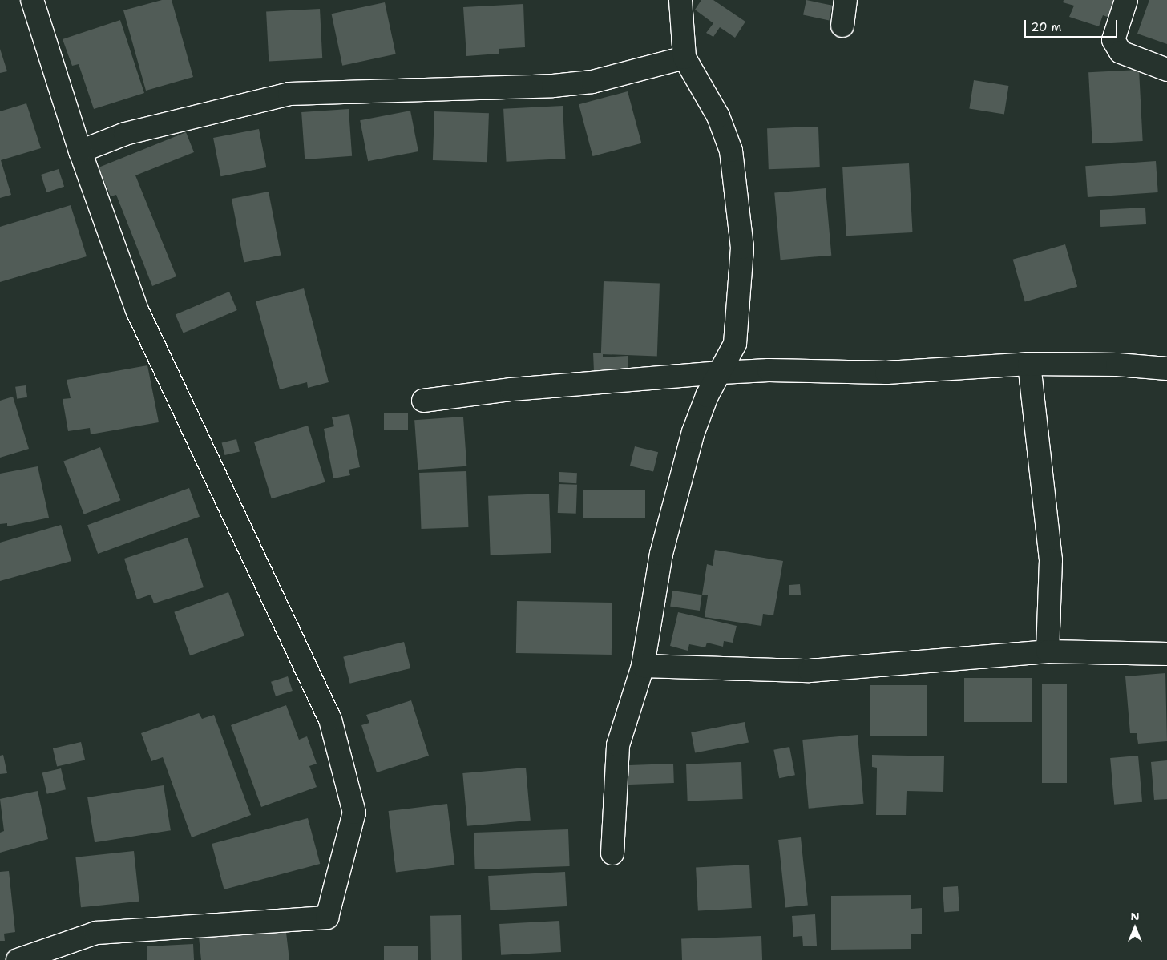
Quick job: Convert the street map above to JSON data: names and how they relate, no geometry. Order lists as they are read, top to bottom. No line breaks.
{"scale_bar":"20 m","north":"top"}
